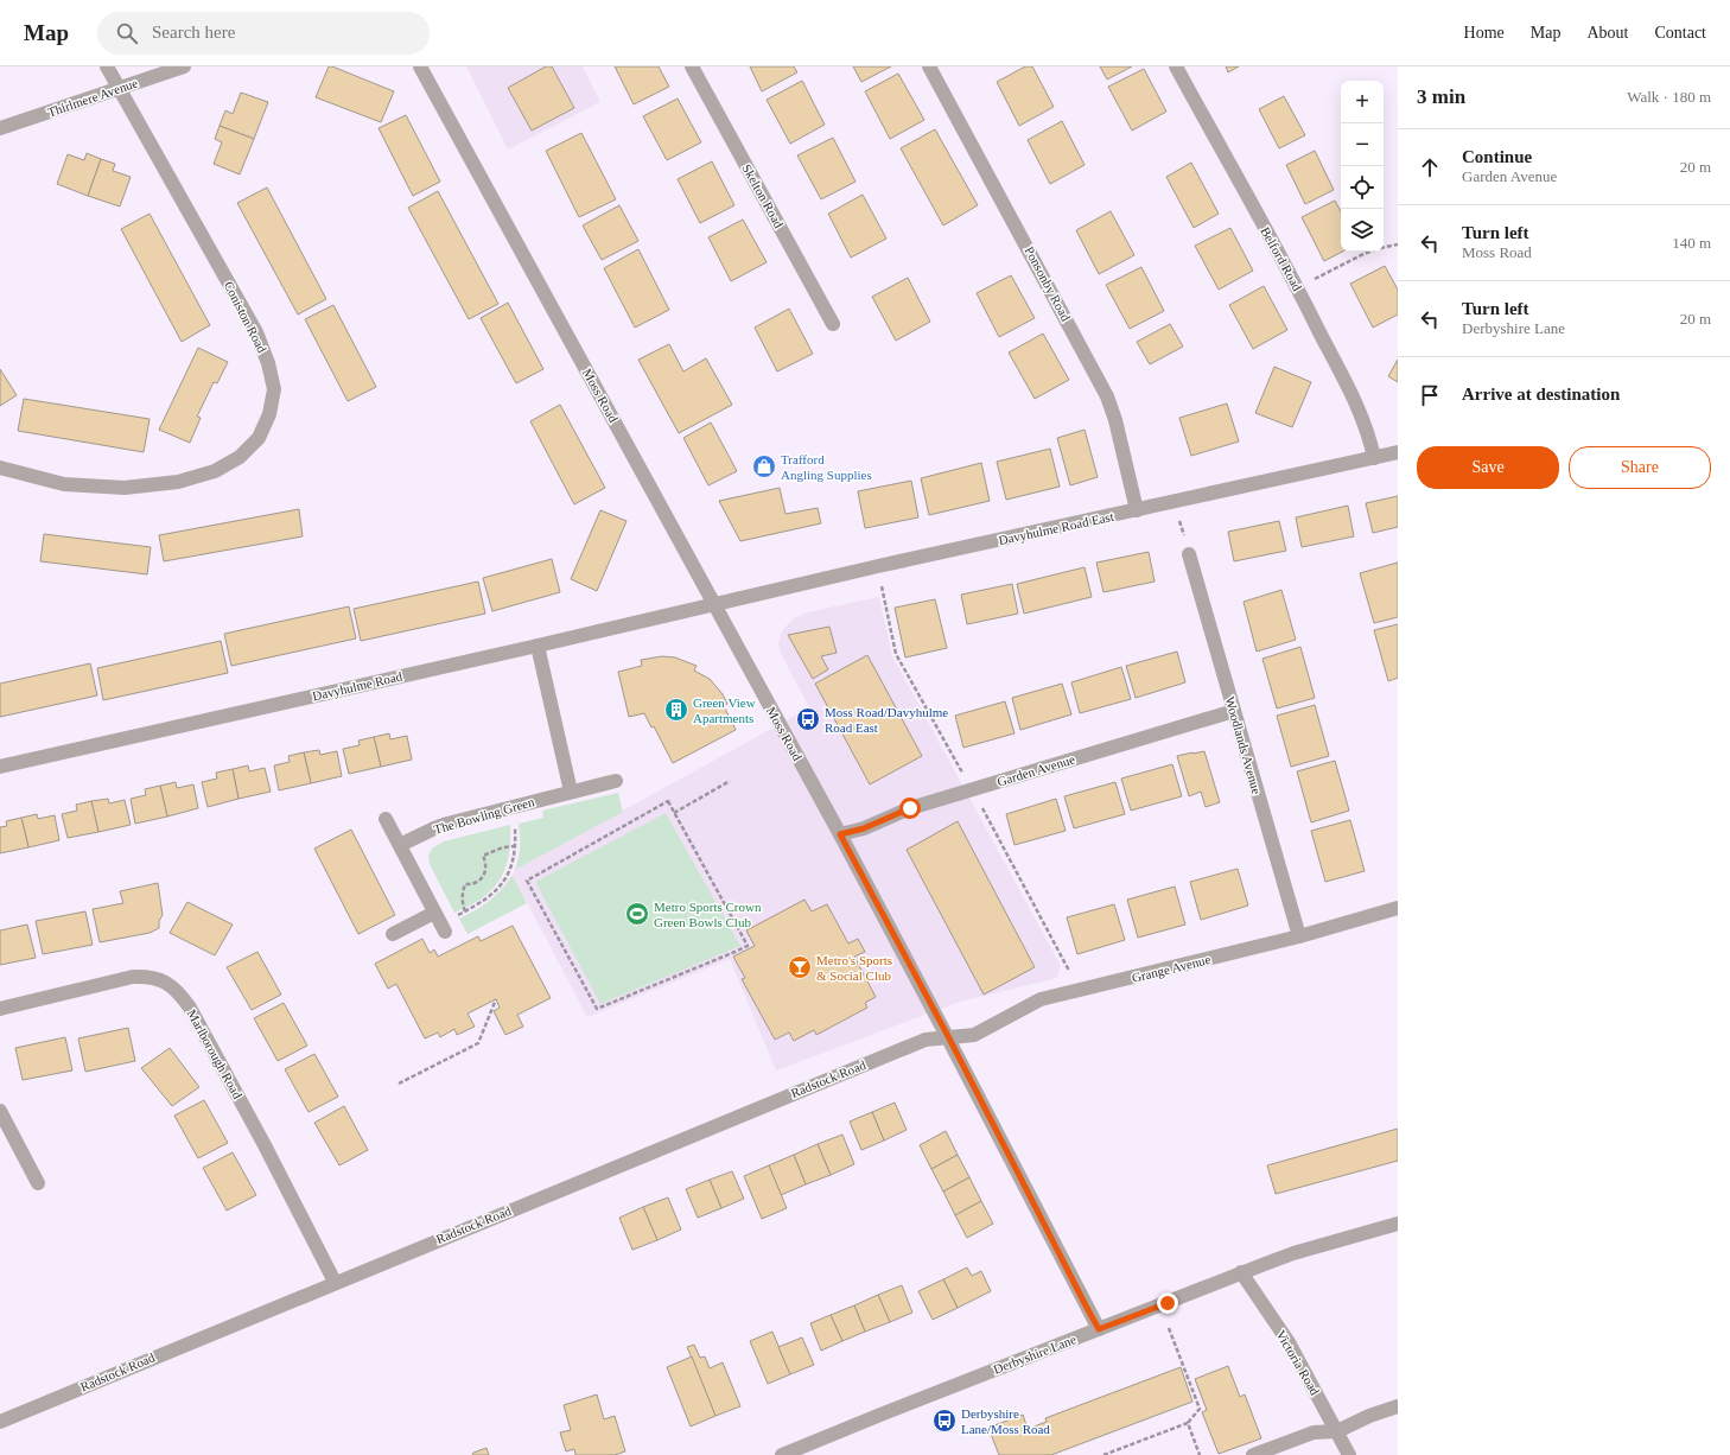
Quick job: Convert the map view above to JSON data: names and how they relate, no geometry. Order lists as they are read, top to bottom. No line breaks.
{"streets":{"street":["Thirlmere Avenue","Skelton Road","Belford Road","Ponsonby Road","Coniston Road","Moss Road","Davyhulme Road East","Davyhulme Road","Woodlands Avenue","Garden Avenue","The Bowling Green","Grange Avenue","Marlborough Road","Radstock Road","Derbyshire Lane","Victoria Road"]},"crossings":[["Thirlmere Avenue","Coniston Road"],["Belford Road","Davyhulme Road East"],["Ponsonby Road","Davyhulme Road East"],["Moss Road","Davyhulme Road East"],["Moss Road","Davyhulme Road"],["Moss Road","Garden Avenue"],["Moss Road","Grange Avenue"],["Moss Road","Radstock Road"],["Moss Road","Derbyshire Lane"],["Davyhulme Road East","Davyhulme Road"],["Woodlands Avenue","Garden Avenue"],["Woodlands Avenue","Grange Avenue"],["Grange Avenue","Radstock Road"],["Marlborough Road","Radstock Road"],["Derbyshire Lane","Victoria Road"]],"places":{"shop":["Trafford Angling Supplies"],"building":["Green View Apartments"],"bus stop":["Moss Road/Davyhulme Road East","Derbyshire Lane/Moss Road"],"sports":["Metro Sports Crown Green Bowls Club"],"bar":["Metro's Sports & Social Club"]},"page":{"header":"Map","search":"Search here","nav":["Home","Map","About","Contact"],"heading":["3 min","Walk · 180 m"],"map_buttons":["+","−"],"list":[["Continue","Garden Avenue","20 m"],["Turn left","Moss Road","140 m"],["Turn left","Derbyshire Lane","20 m"],"Arrive at destination"],"buttons":["Save","Share"]}}
